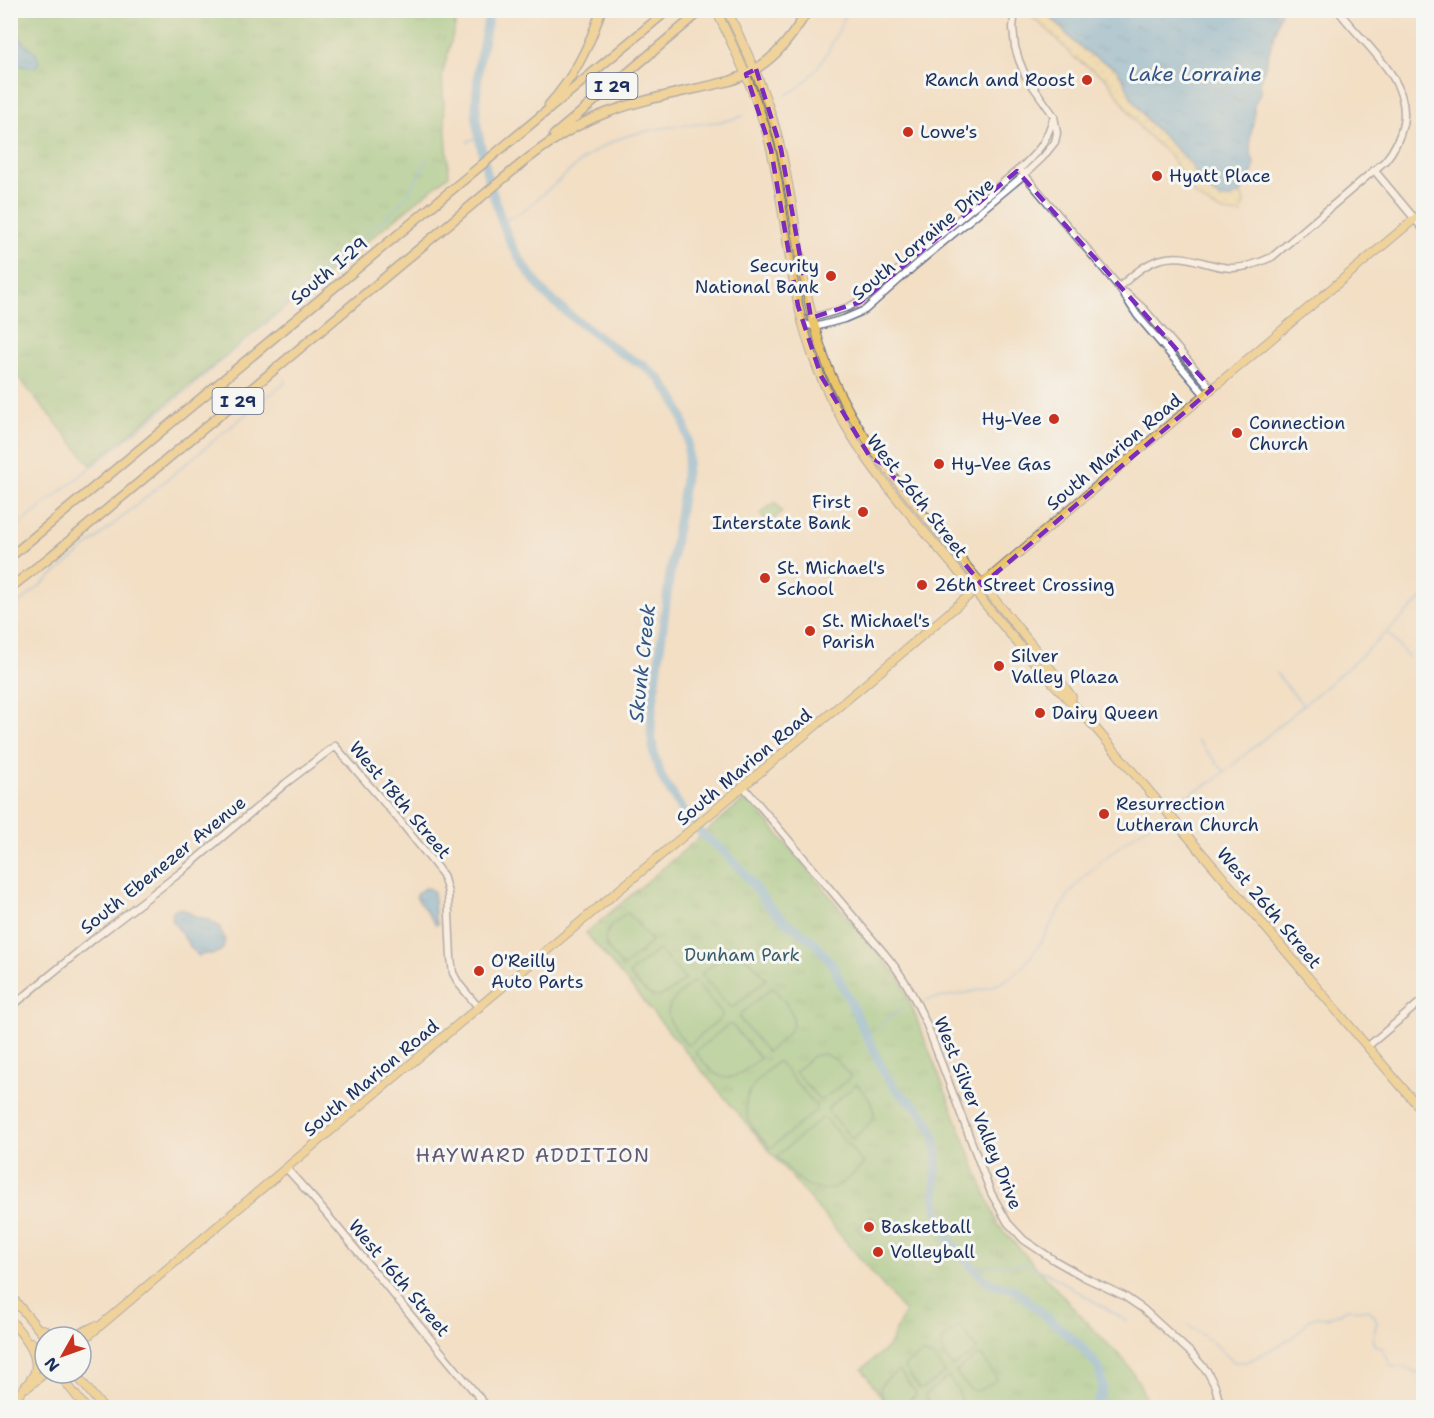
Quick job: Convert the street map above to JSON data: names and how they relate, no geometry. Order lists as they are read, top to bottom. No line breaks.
{"streets":{"highway":["I 29","South I-29"],"main road":["South Marion Road","West 26th Street"],"street":["South Lorraine Drive","West 18th Street","South Ebenezer Avenue","West Silver Valley Drive","West 16th Street"]},"crossings":[["South Lorraine Drive","West 26th Street"],["South Marion Road","West 26th Street"],["South Marion Road","West 18th Street"],["South Marion Road","West Silver Valley Drive"],["South Marion Road","West 16th Street"],["West 18th Street","South Ebenezer Avenue"]],"districts":["HAYWARD ADDITION"],"water":["Lake Lorraine","Skunk Creek"],"parks":["Dunham Park"],"places":["Ranch and Roost","Lowe's","Hyatt Place","Security National Bank","Hy-Vee","Connection Church","Hy-Vee Gas","First Interstate Bank","St. Michael's School","26th Street Crossing","St. Michael's Parish","Silver Valley Plaza","Dairy Queen","Resurrection Lutheran Church","O'Reilly Auto Parts","Basketball","Volleyball"],"north":"bottom left"}
